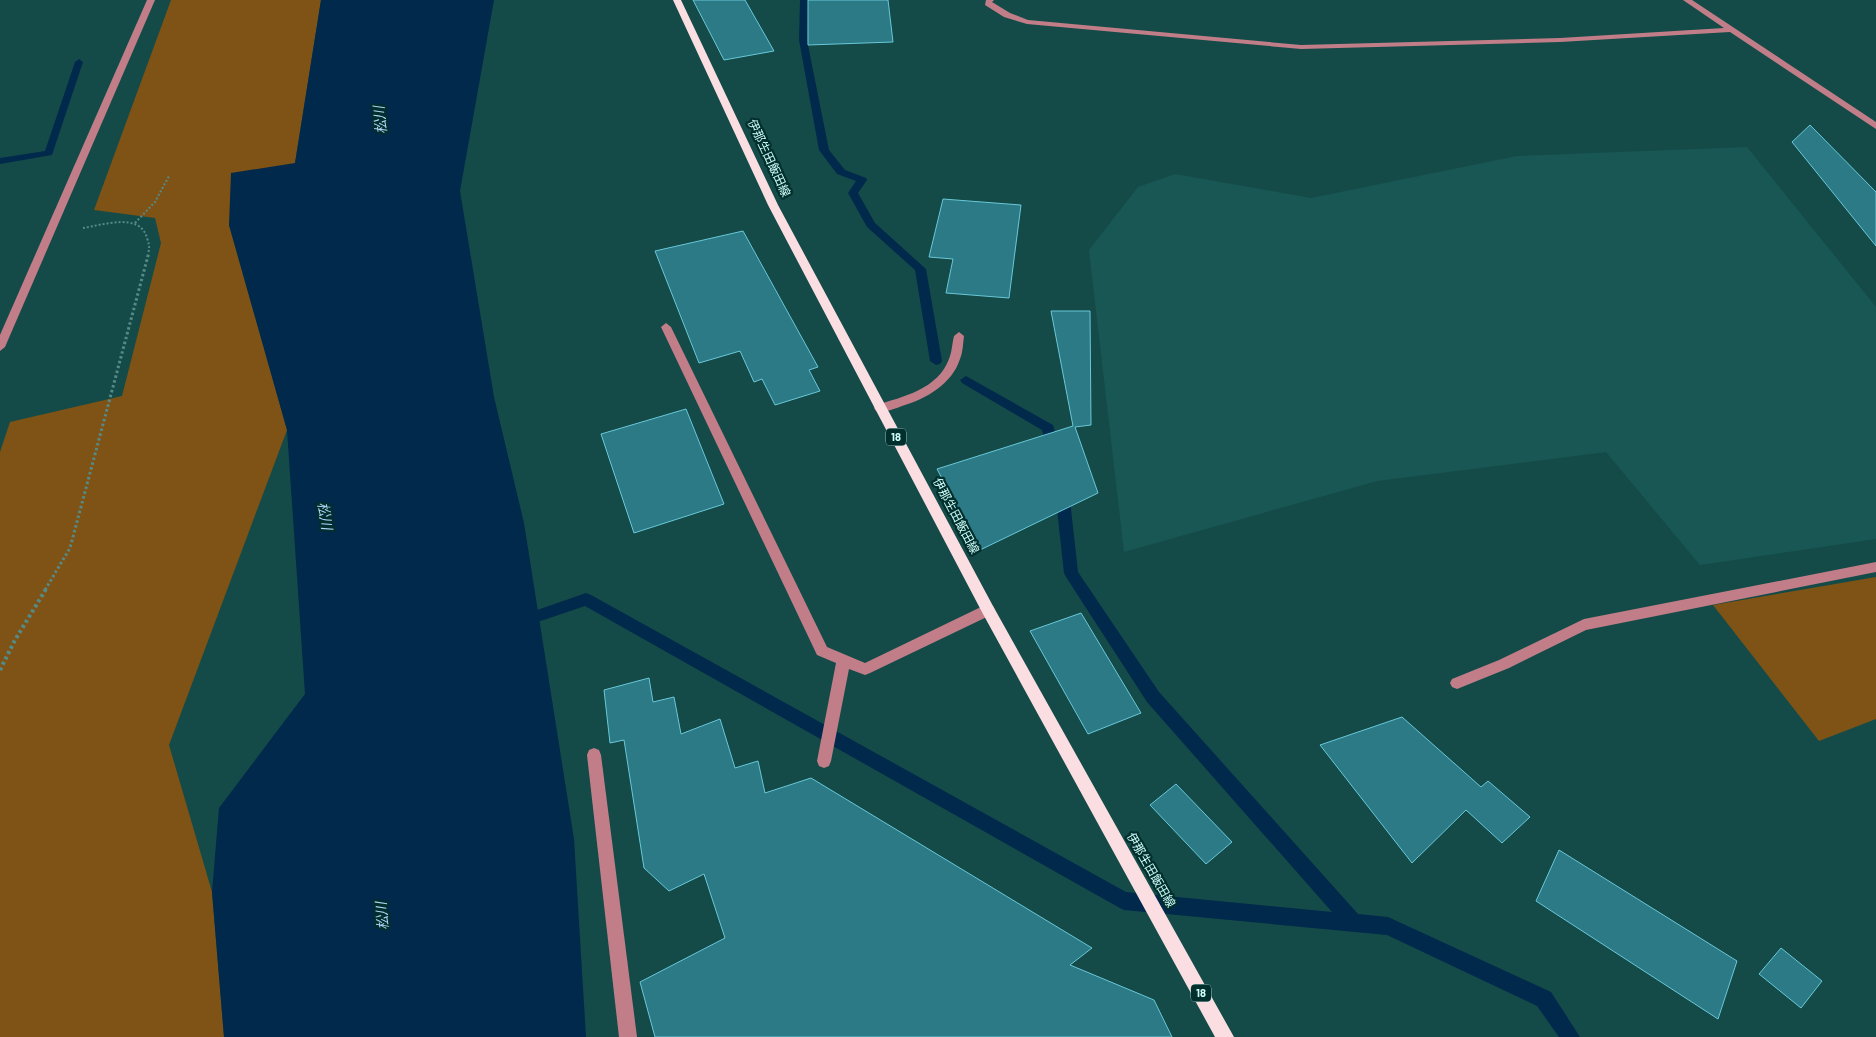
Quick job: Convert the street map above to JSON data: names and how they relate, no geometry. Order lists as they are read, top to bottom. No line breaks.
{"streets":{"main road":["伊那生田飯田線","18"]},"water":["松川"]}
